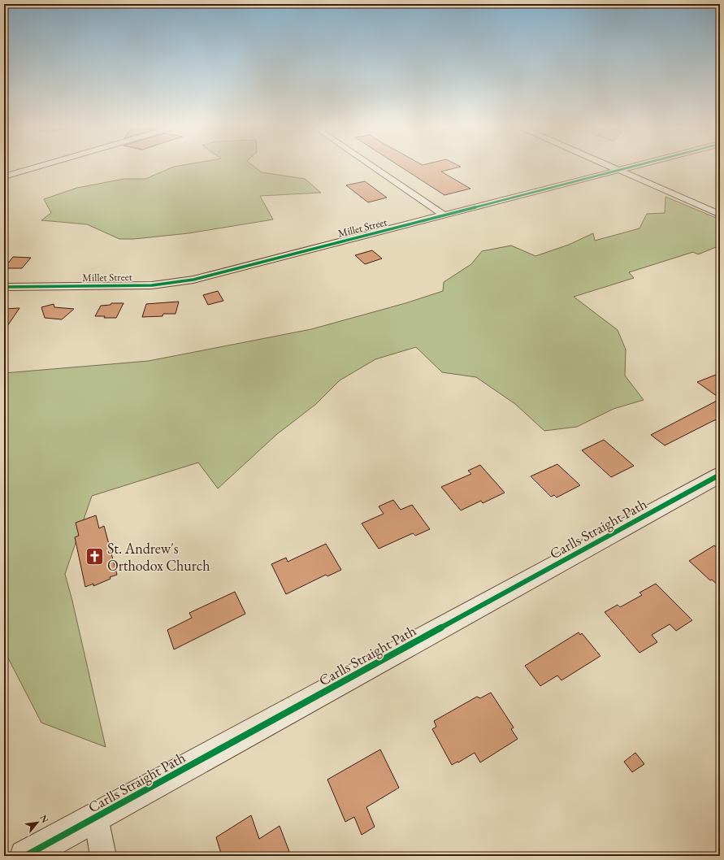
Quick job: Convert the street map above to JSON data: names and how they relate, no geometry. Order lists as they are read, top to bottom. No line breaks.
{"streets":{"street":["Millet Street","Carlls Straight Path"]},"places":{"church":["St. Andrew's Orthodox Church"]},"north":"top right"}
